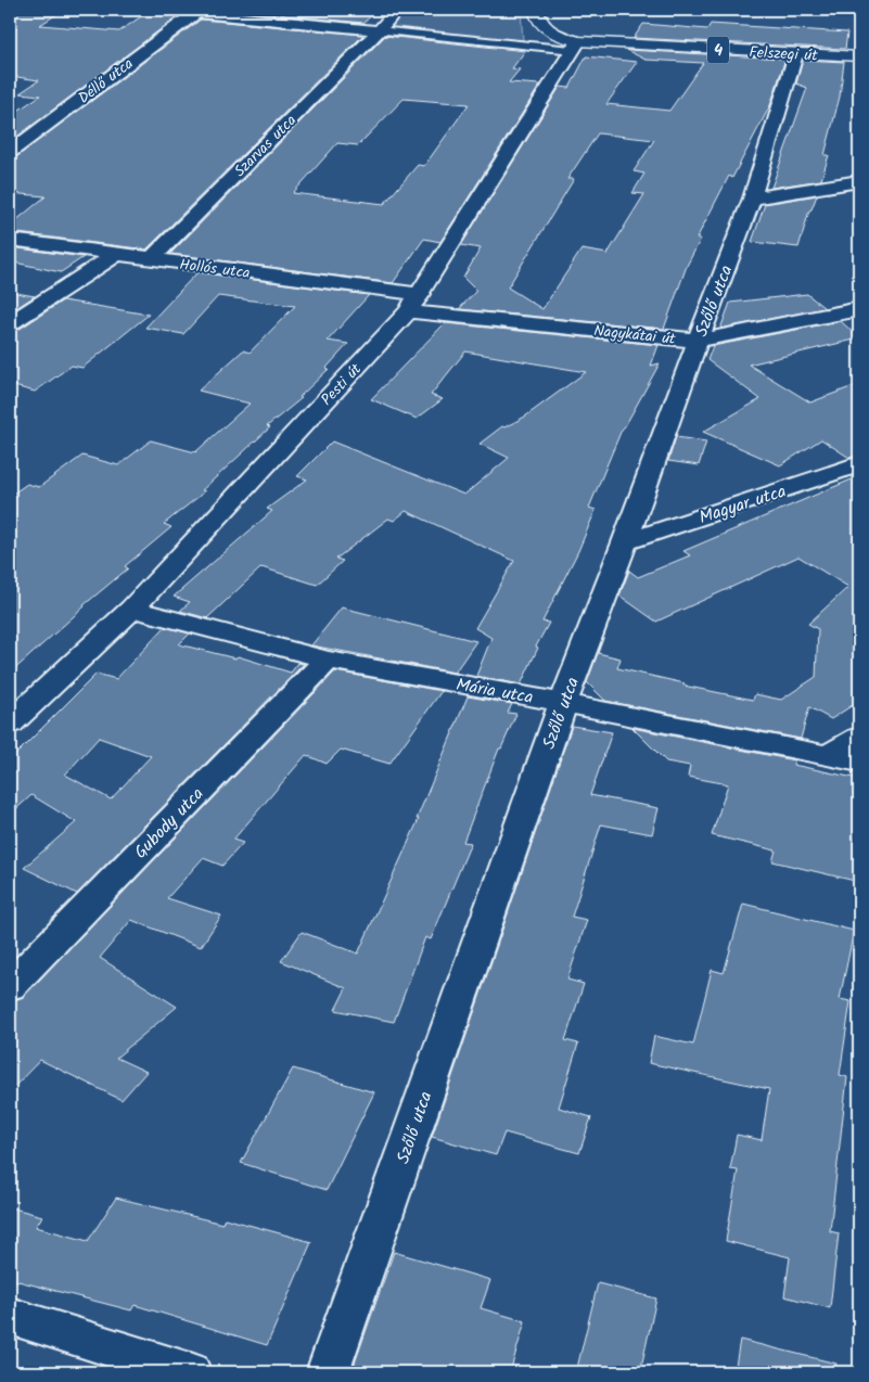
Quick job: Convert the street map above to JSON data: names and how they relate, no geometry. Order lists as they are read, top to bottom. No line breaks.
{"streets":{"main road":["4","Felszegi út"],"street":["Déllő utca","Szarvas utca","Hollós utca","Szőlő utca","Nagykátai út","Pesti út","Magyar utca","Mária utca","Gubody utca"]},"crossings":[["4","Felszegi út"],["4","Pesti út"],["Felszegi út","Szőlő utca"],["Felszegi út","Pesti út"],["Szarvas utca","Hollós utca"],["Hollós utca","Pesti út"],["Szőlő utca","Nagykátai út"],["Szőlő utca","Magyar utca"],["Szőlő utca","Mária utca"],["Nagykátai út","Pesti út"],["Pesti út","Mária utca"],["Mária utca","Gubody utca"]]}
